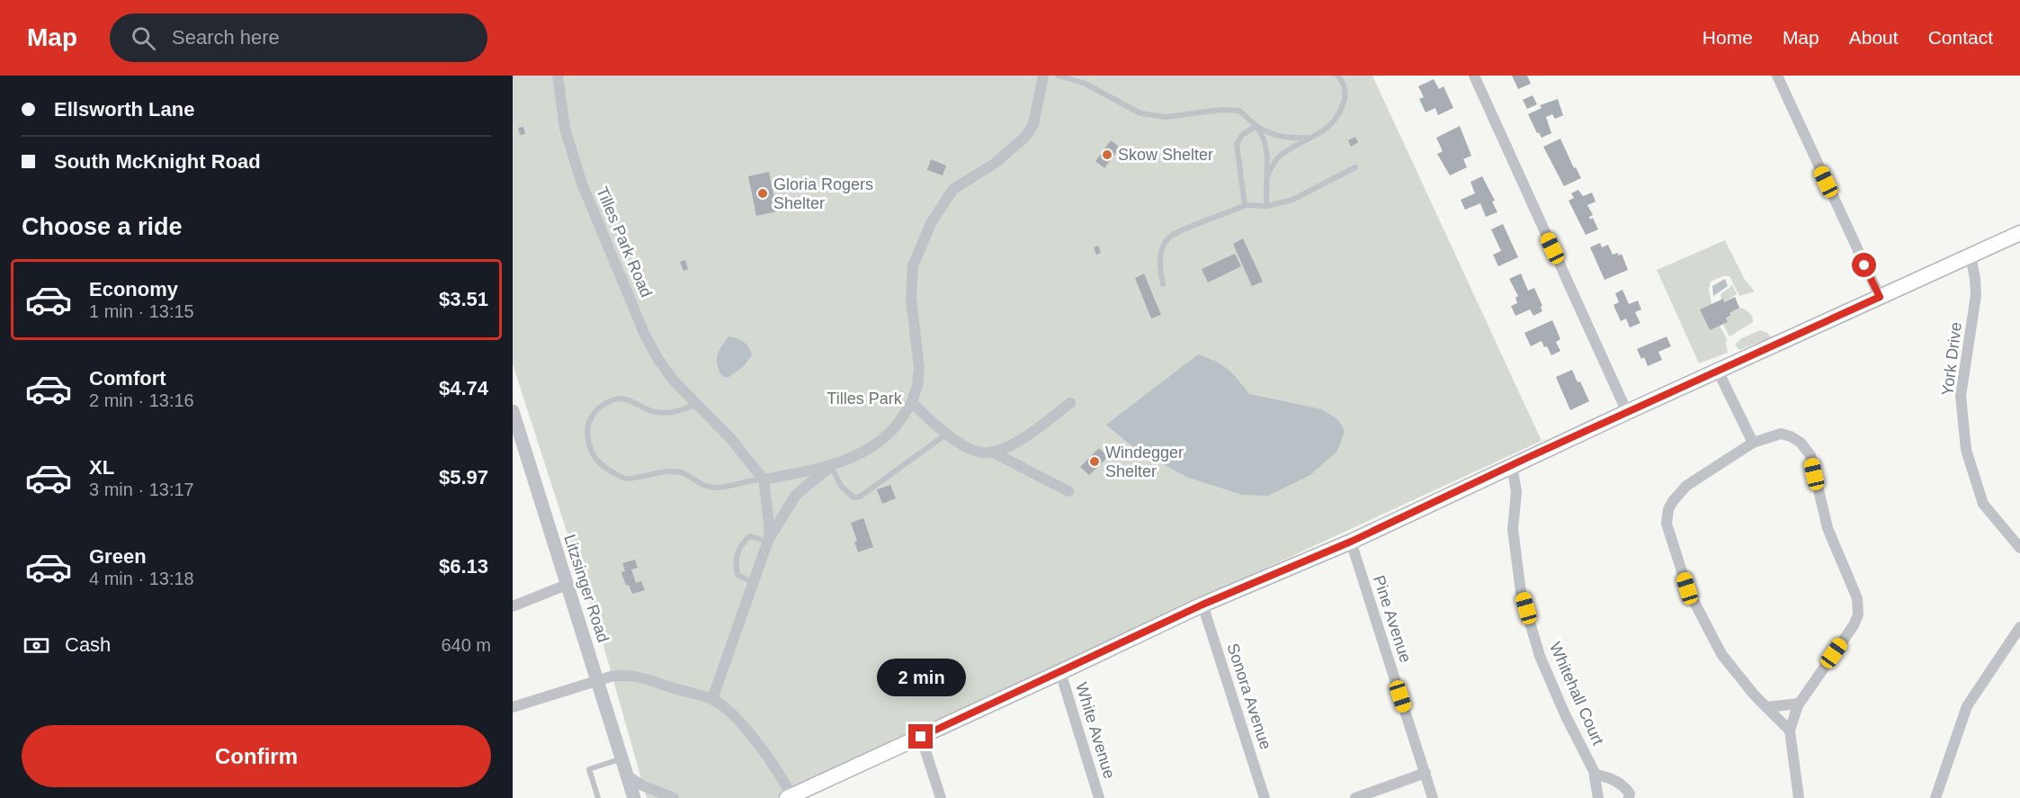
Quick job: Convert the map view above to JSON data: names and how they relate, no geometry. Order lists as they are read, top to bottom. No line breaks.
{"streets":{"street":["Tilles Park Road","York Drive","Litzsinger Road","Pine Avenue","Whitehall Court","Sonora Avenue","White Avenue"]},"parks":["Tilles Park"],"places":["Skow Shelter","Gloria Rogers Shelter","Windegger Shelter"],"page":{"header":"Map","search":"Search here","nav":["Home","Map","About","Contact"],"banner":["Ellsworth Lane","South McKnight Road"],"heading":"Choose a ride","list":[{"name":"Economy","note":"1 min · 13:15","value":"$3.51"},{"name":"Comfort","note":"2 min · 13:16","value":"$4.74"},{"name":"XL","note":"3 min · 13:17","value":"$5.97"},{"name":"Green","note":"4 min · 13:18","value":"$6.13"}],"pay":["Cash","640 m"],"bubble":"2 min","buttons":"Confirm"}}
